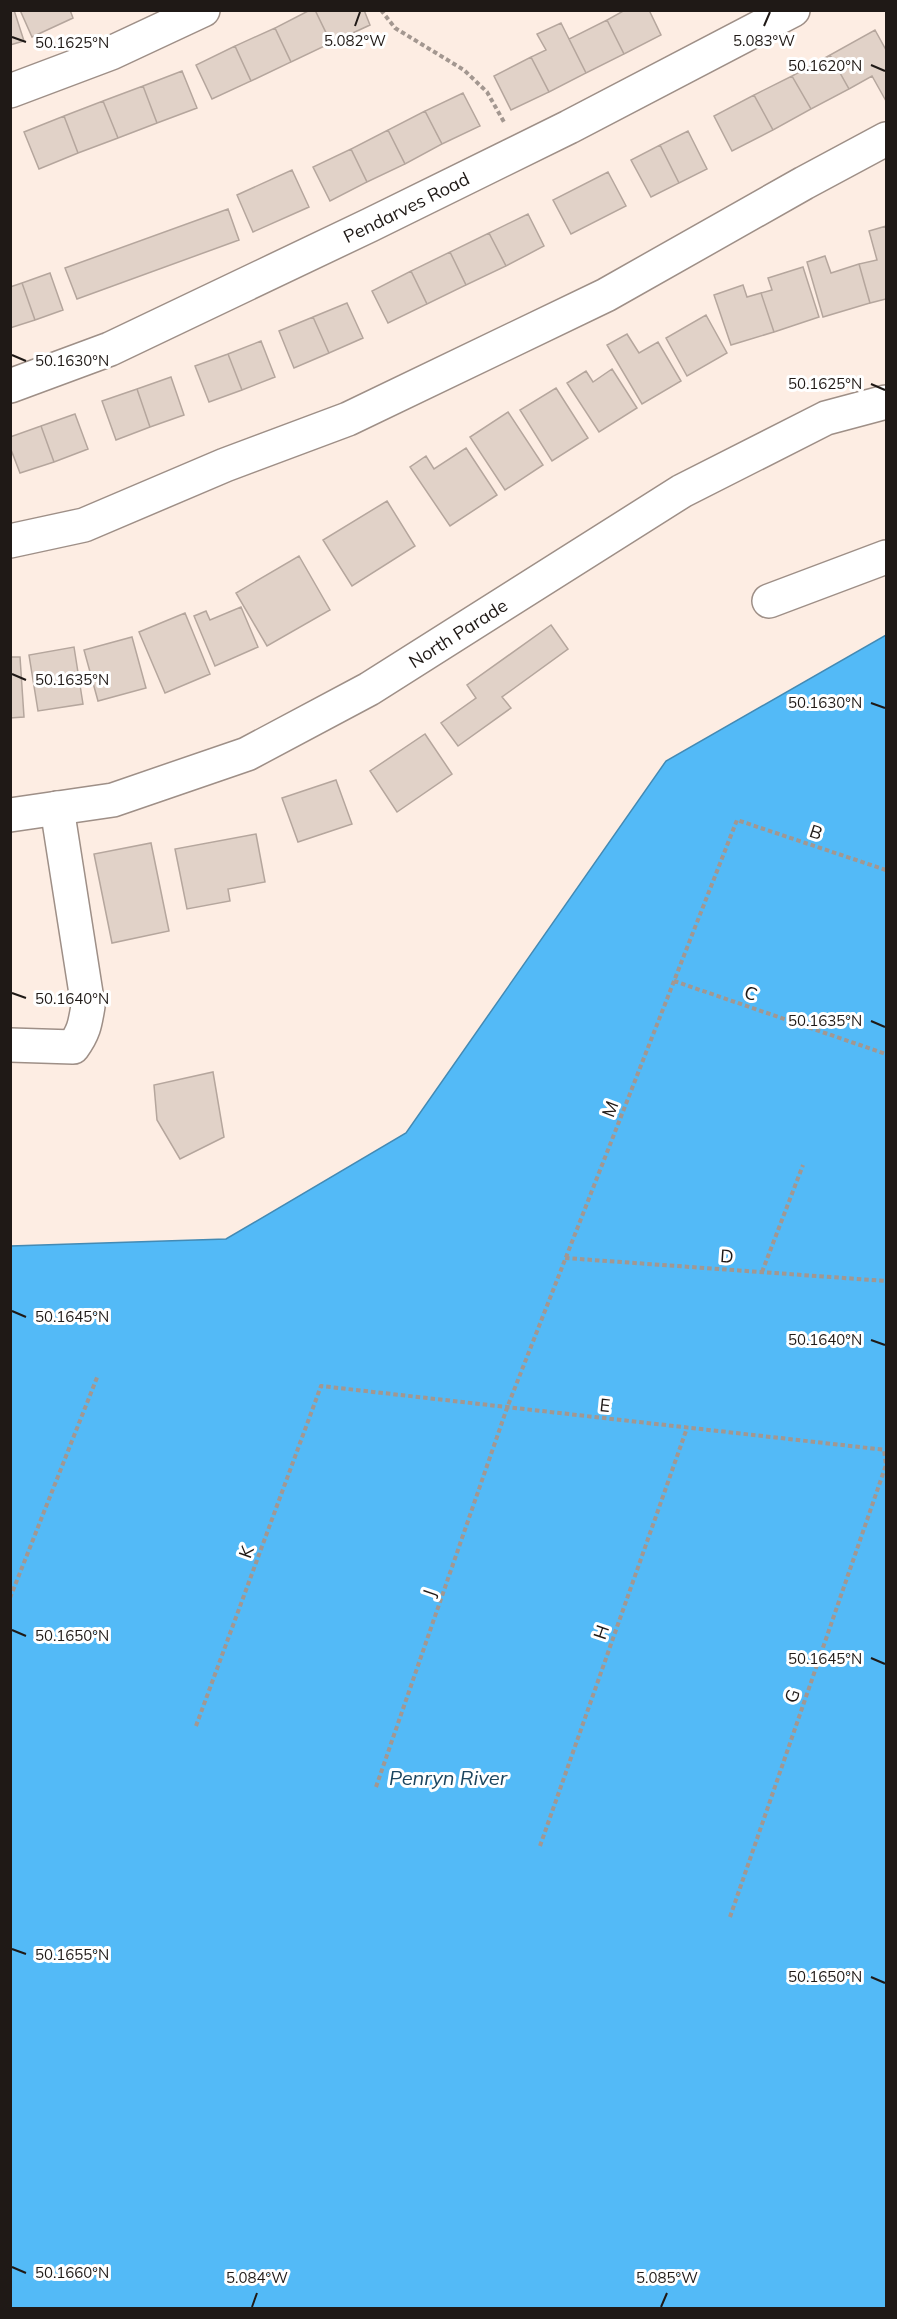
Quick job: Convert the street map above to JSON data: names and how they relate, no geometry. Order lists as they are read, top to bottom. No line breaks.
{"streets":{"street":["Pendarves Road","North Parade"],"path":["B","C","M","D","E","K","J","H","G"]},"crossings":[["B","M"],["C","M"],["M","D"],["M","E"],["M","J"],["E","K"],["E","J"],["E","H"],["E","G"]],"water":["Penryn River"],"coordinates":["5.082°W","5.083°W","50.1625°N","50.1620°N","50.1630°N","50.1635°N","50.1640°N","50.1645°N","50.1650°N","50.1655°N","50.1660°N","5.084°W","5.085°W"]}
